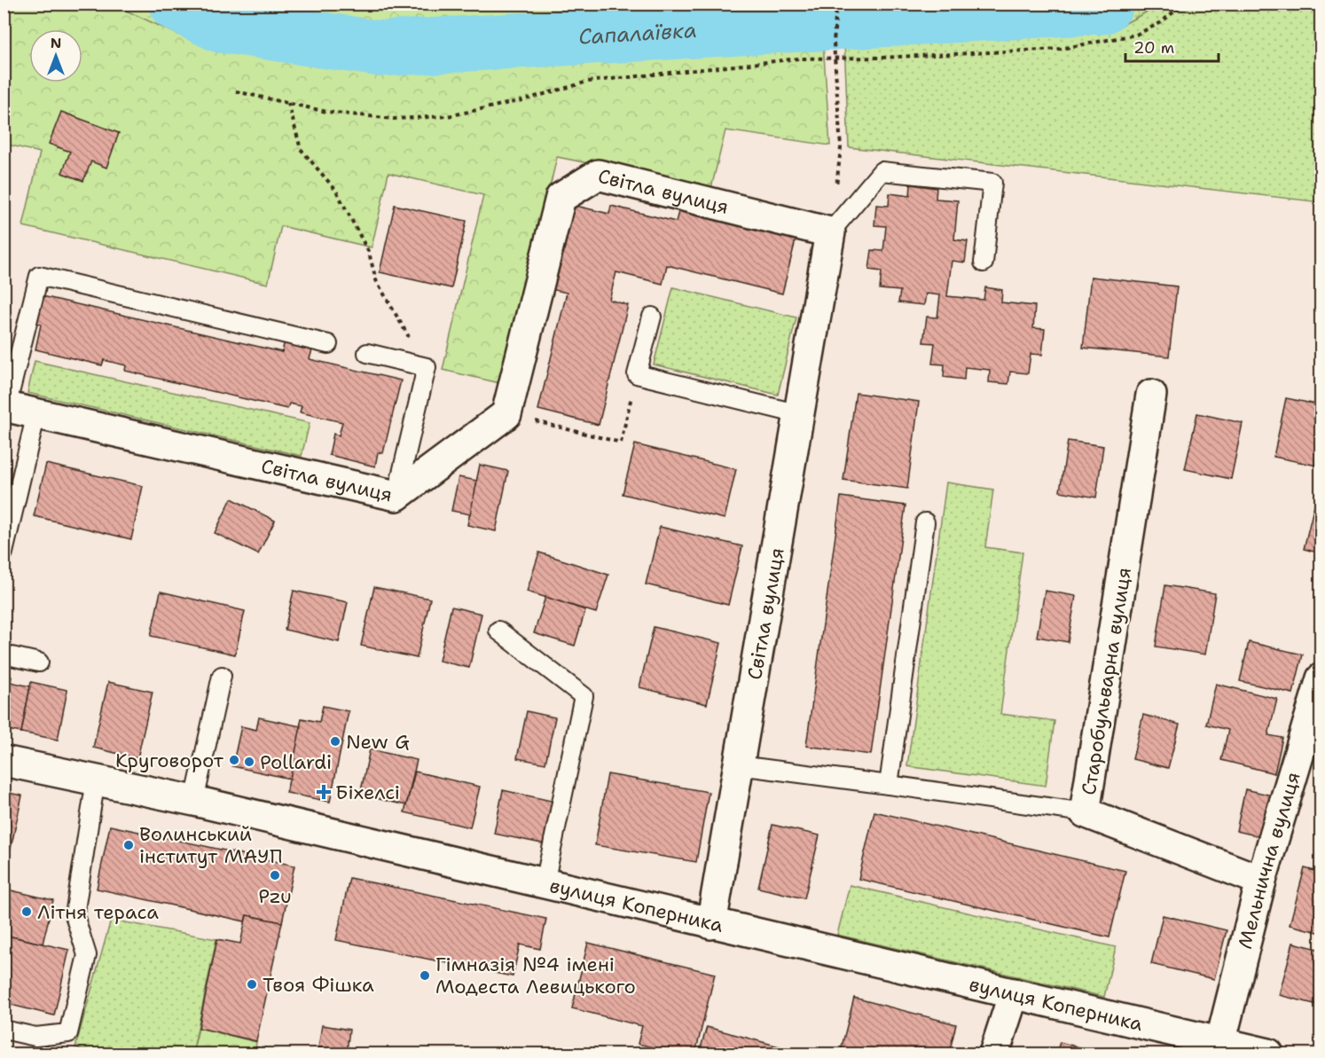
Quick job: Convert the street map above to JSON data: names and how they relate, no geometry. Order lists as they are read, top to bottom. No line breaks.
{"streets":{"street":["Світла вулиця","Старобульварна вулиця","Мельнична вулиця","вулиця Коперника"]},"crossings":[["Світла вулиця","вулиця Коперника"],["Старобульварна вулиця","Мельнична вулиця"],["Мельнична вулиця","вулиця Коперника"]],"water":["Сапалаївка"],"places":{"other":["New G","Круговорот","Pollardi","Волинський інститут МАУП","Pzu","Літня тераса","Гімназія №4 імені Модеста Левицького","Твоя Фішка"],"health":["Біхелсі"]},"scale_bar":"20 m","north":"top"}
